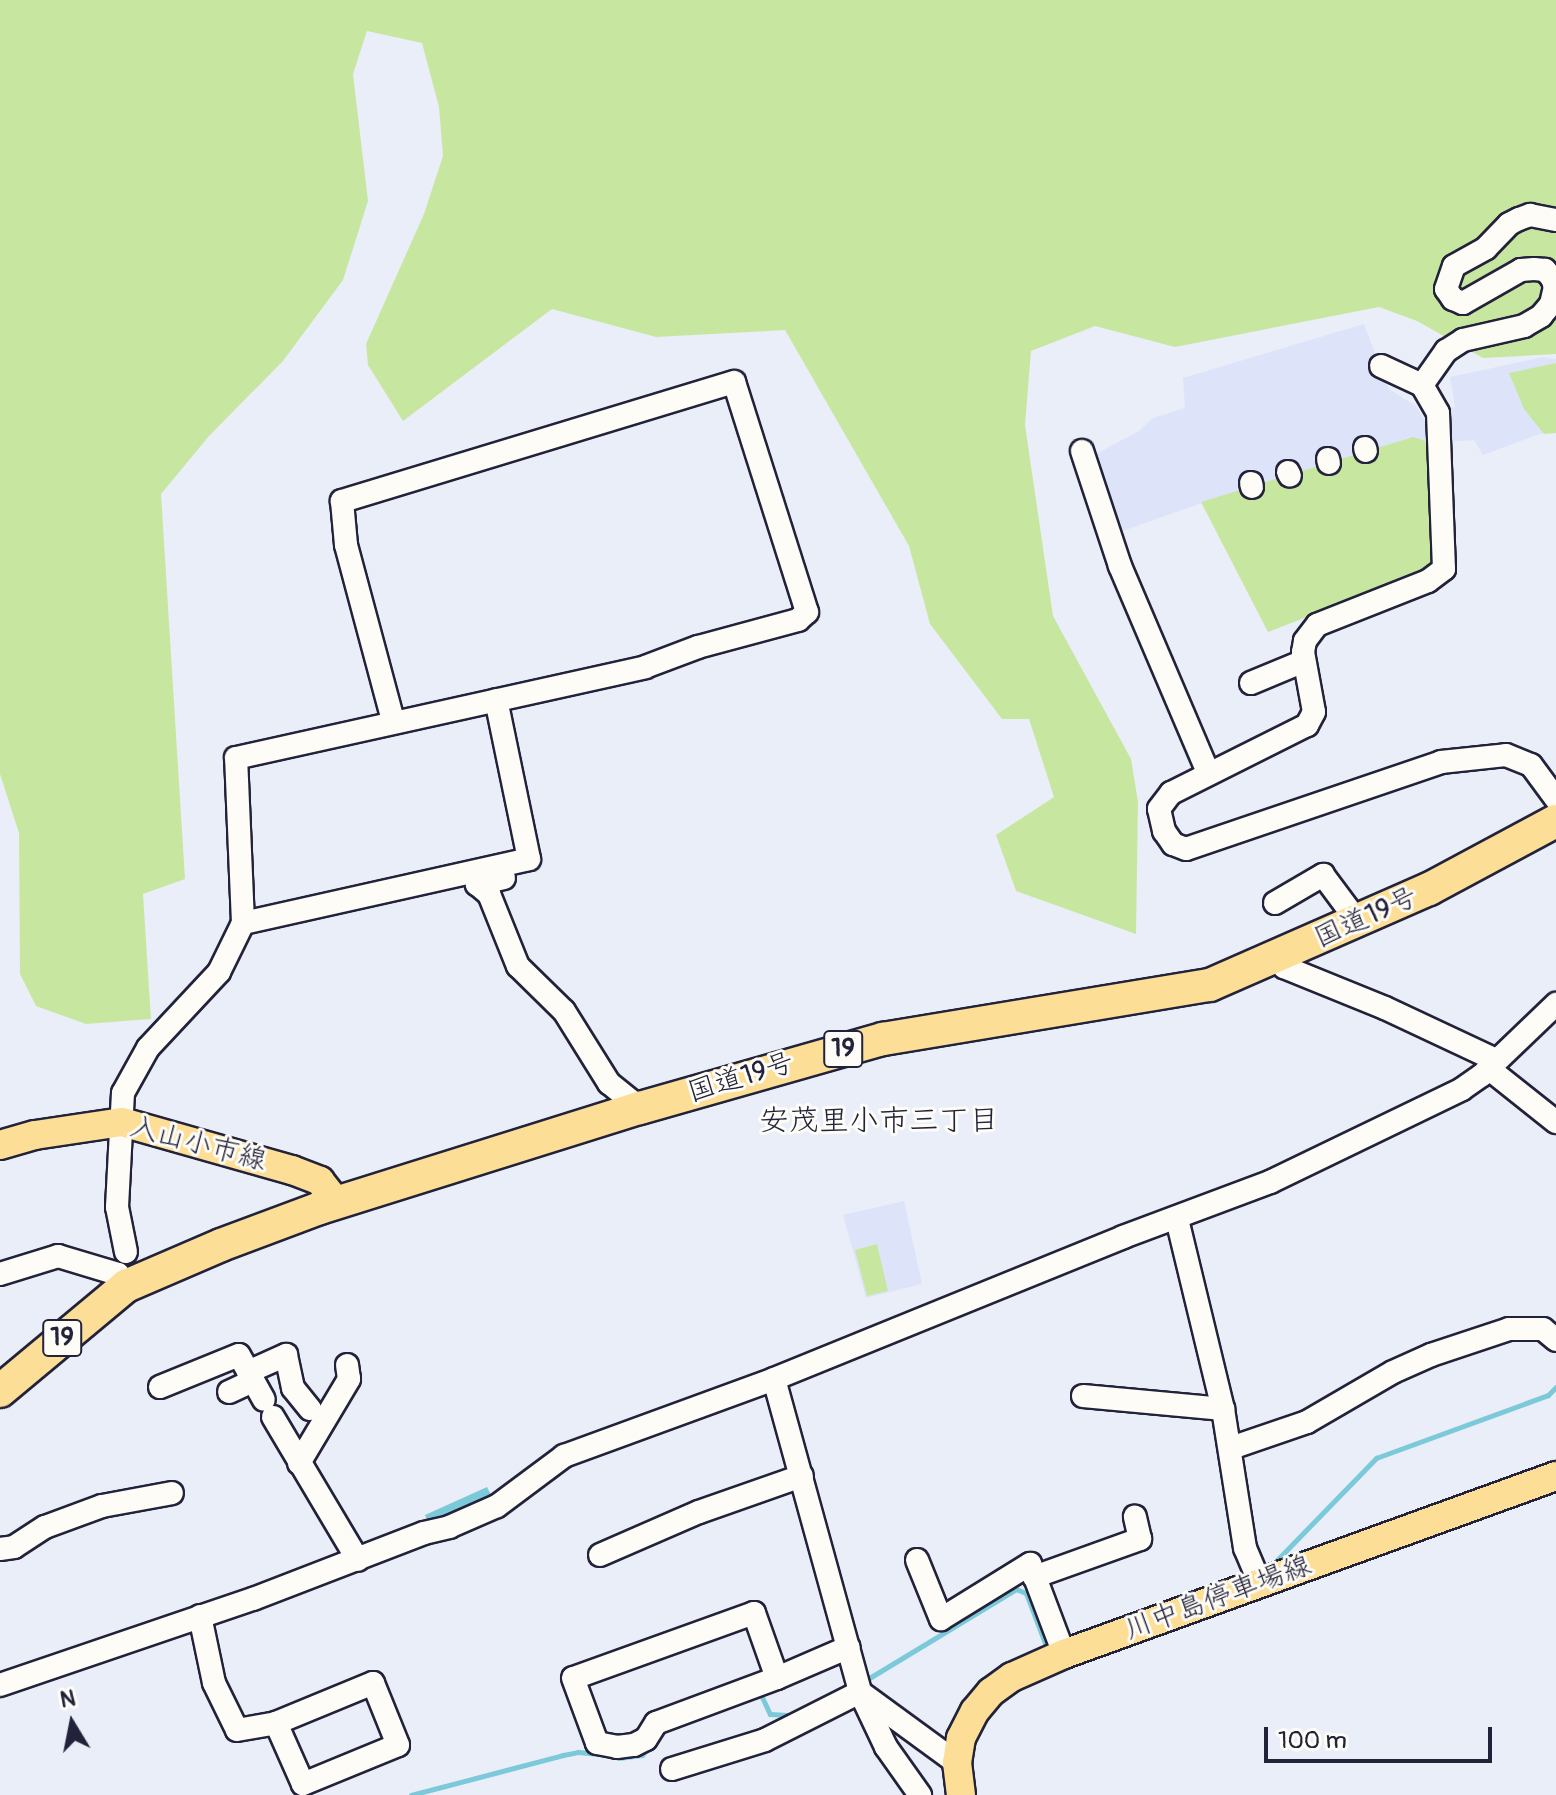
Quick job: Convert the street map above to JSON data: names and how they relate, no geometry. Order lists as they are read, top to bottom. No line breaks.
{"streets":{"highway":["国道19号","19"],"main road":["入山小市線","川中島停車場線"]},"crossings":[["国道19号","入山小市線"]],"districts":["安茂里小市三丁目"],"scale_bar":"100 m","north":"top"}
